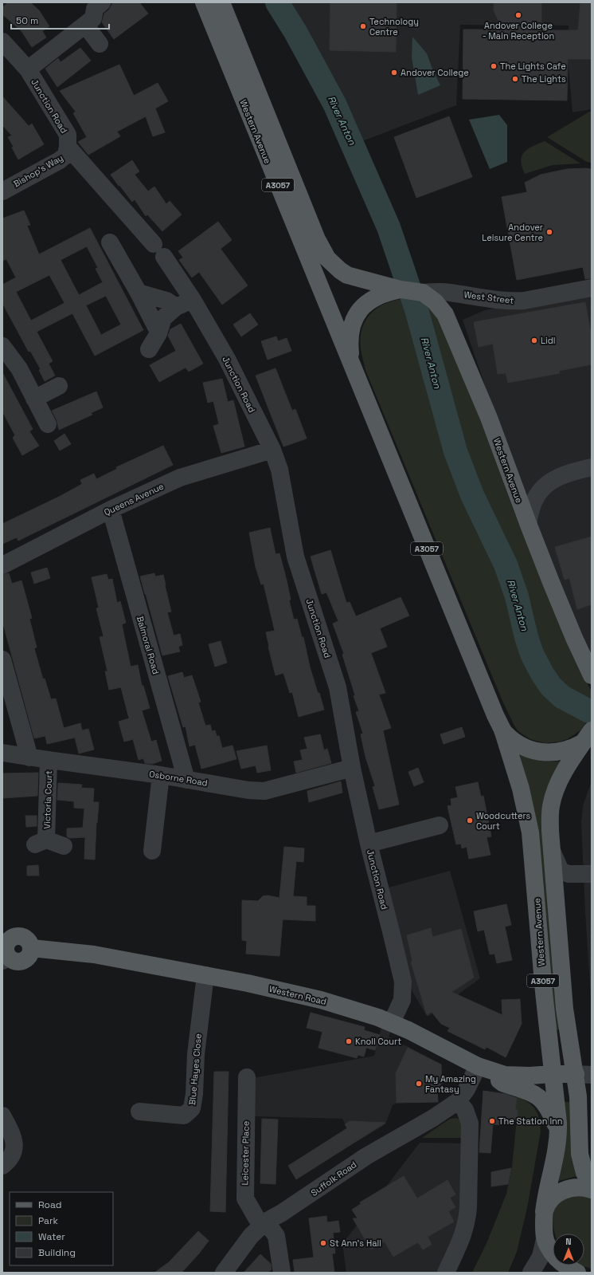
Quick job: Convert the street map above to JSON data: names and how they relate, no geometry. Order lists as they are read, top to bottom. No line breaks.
{"streets":{"main road":["Western Avenue","A3057","Western Road"],"street":["Junction Road","Bishop's Way","West Street","Queens Avenue","Balmoral Road","Osborne Road","Victoria Court","Blue Hayes Close","Leicester Place","Suffolk Road"]},"crossings":[["Junction Road","Bishop's Way"],["Junction Road","Queens Avenue"],["Junction Road","Osborne Road"],["Junction Road","Western Road"],["Western Avenue","A3057"],["Western Avenue","West Street"],["Western Avenue","Western Road"],["Queens Avenue","Balmoral Road"],["Balmoral Road","Osborne Road"],["Osborne Road","Victoria Court"],["Western Road","Blue Hayes Close"],["Western Road","Suffolk Road"],["Leicester Place","Suffolk Road"]],"water":["River Anton"],"places":["Andover College - Main Reception","Technology Centre","The Lights Cafe","Andover College","The Lights","Andover Leisure Centre","Lidl","Woodcutters Court","Knoll Court","My Amazing Fantasy","The Station Inn","St Ann's Hall"],"legend":["Road","Park","Water","Building"],"scale_bar":"50 m","north":"top"}
